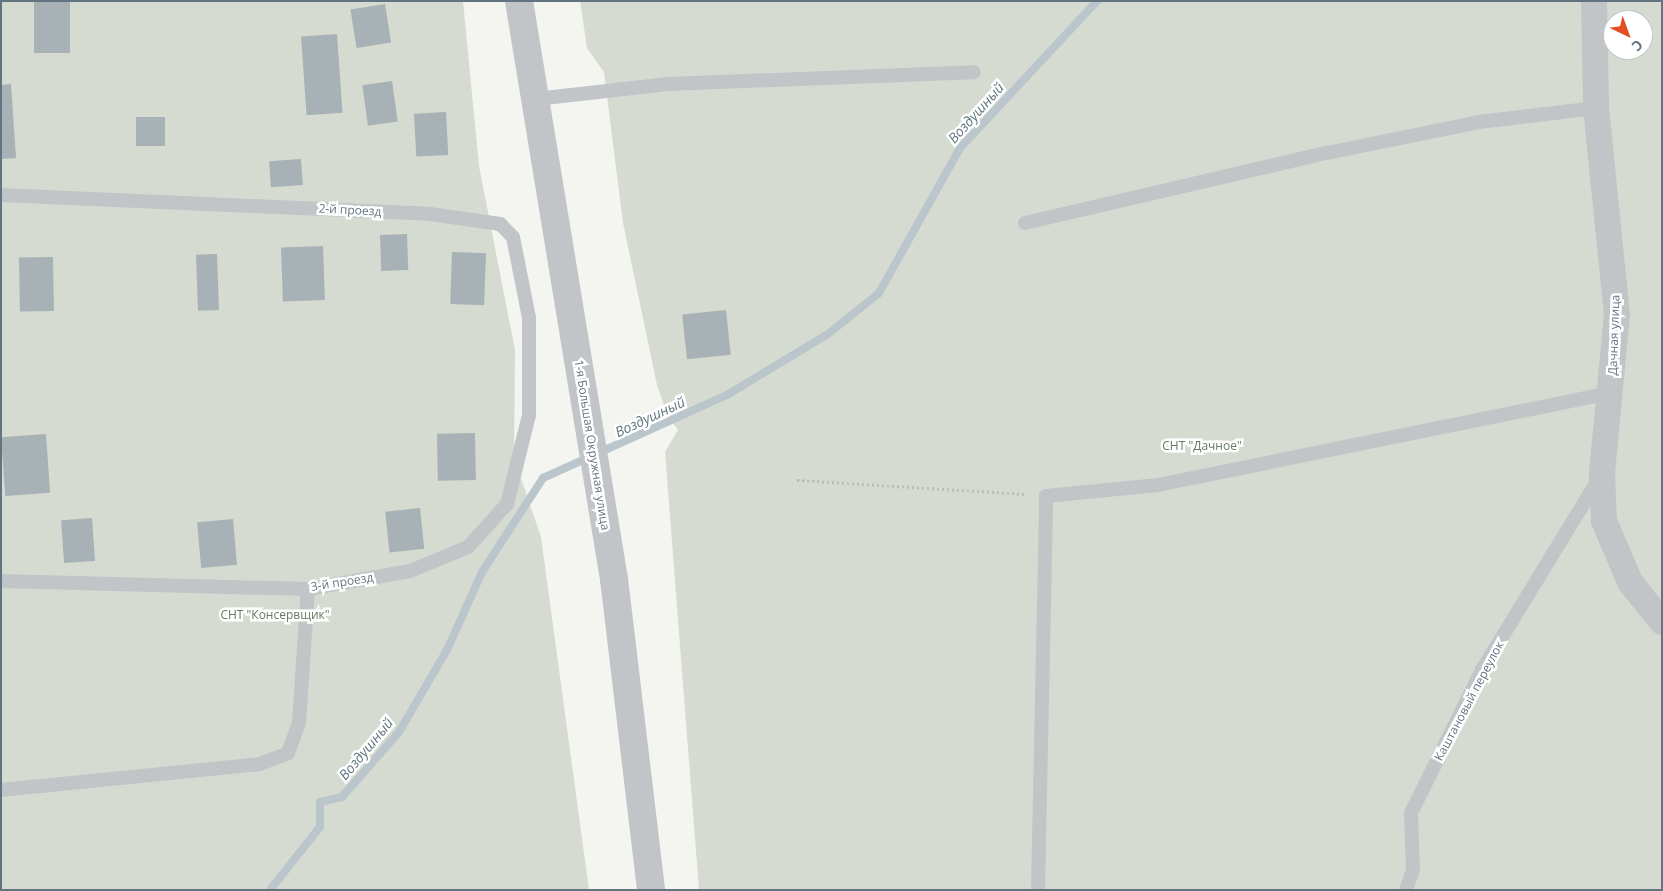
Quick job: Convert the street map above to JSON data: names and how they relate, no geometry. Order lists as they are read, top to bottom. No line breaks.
{"streets":{"street":["Дачная улица","1-я Большая Окружная улица"],"lane":["2-й проезд","3-й проезд","Каштановый переулок"]},"crossings":[["2-й проезд","3-й проезд"],["Дачная улица","Каштановый переулок"]],"water":["Воздушный"],"parks":["СНТ \"Дачное\"","СНТ \"Консервщик\""],"north":"bottom right"}
